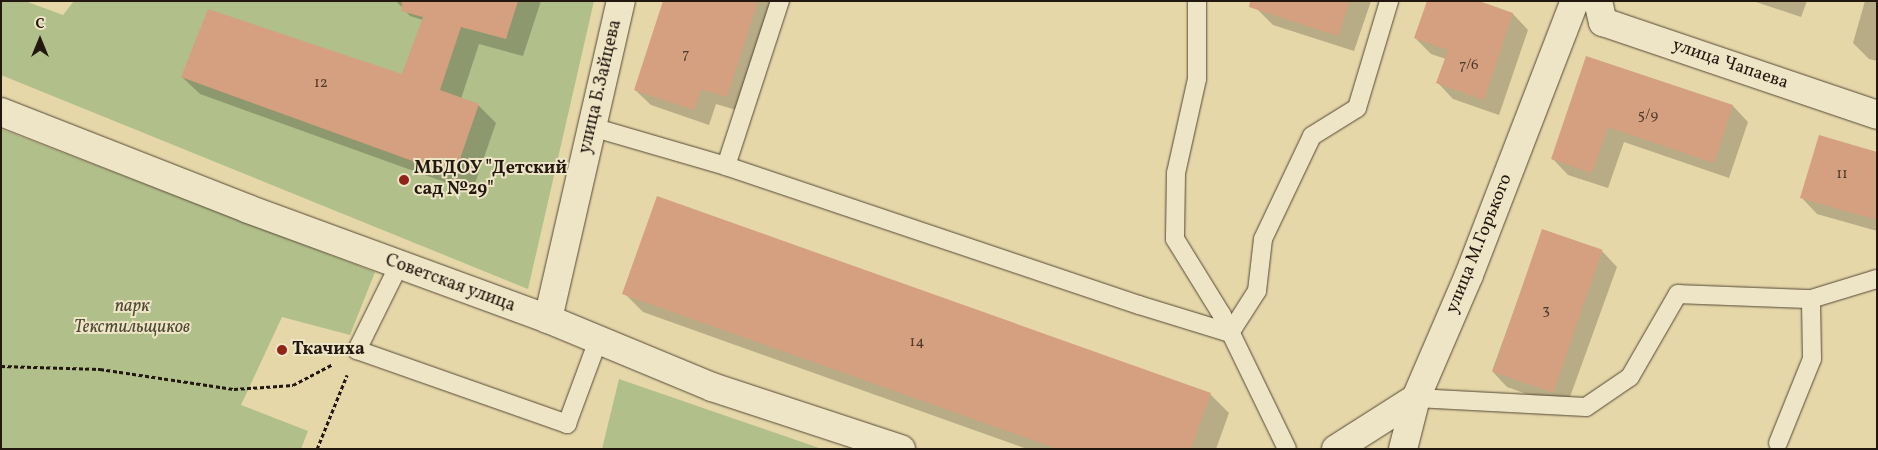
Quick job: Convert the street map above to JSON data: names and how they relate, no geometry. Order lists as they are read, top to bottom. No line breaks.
{"streets":{"street":["улица Чапаева","улица Б.Зайцева","улица М.Горького","Советская улица"]},"crossings":[["улица Б.Зайцева","Советская улица"]],"parks":["парк Текстильщиков"],"places":["МБДОУ \"Детский сад №29\"","Ткачиха"],"house_numbers":["7","7/6","12","5/9","11","3","14"],"north":"top"}
